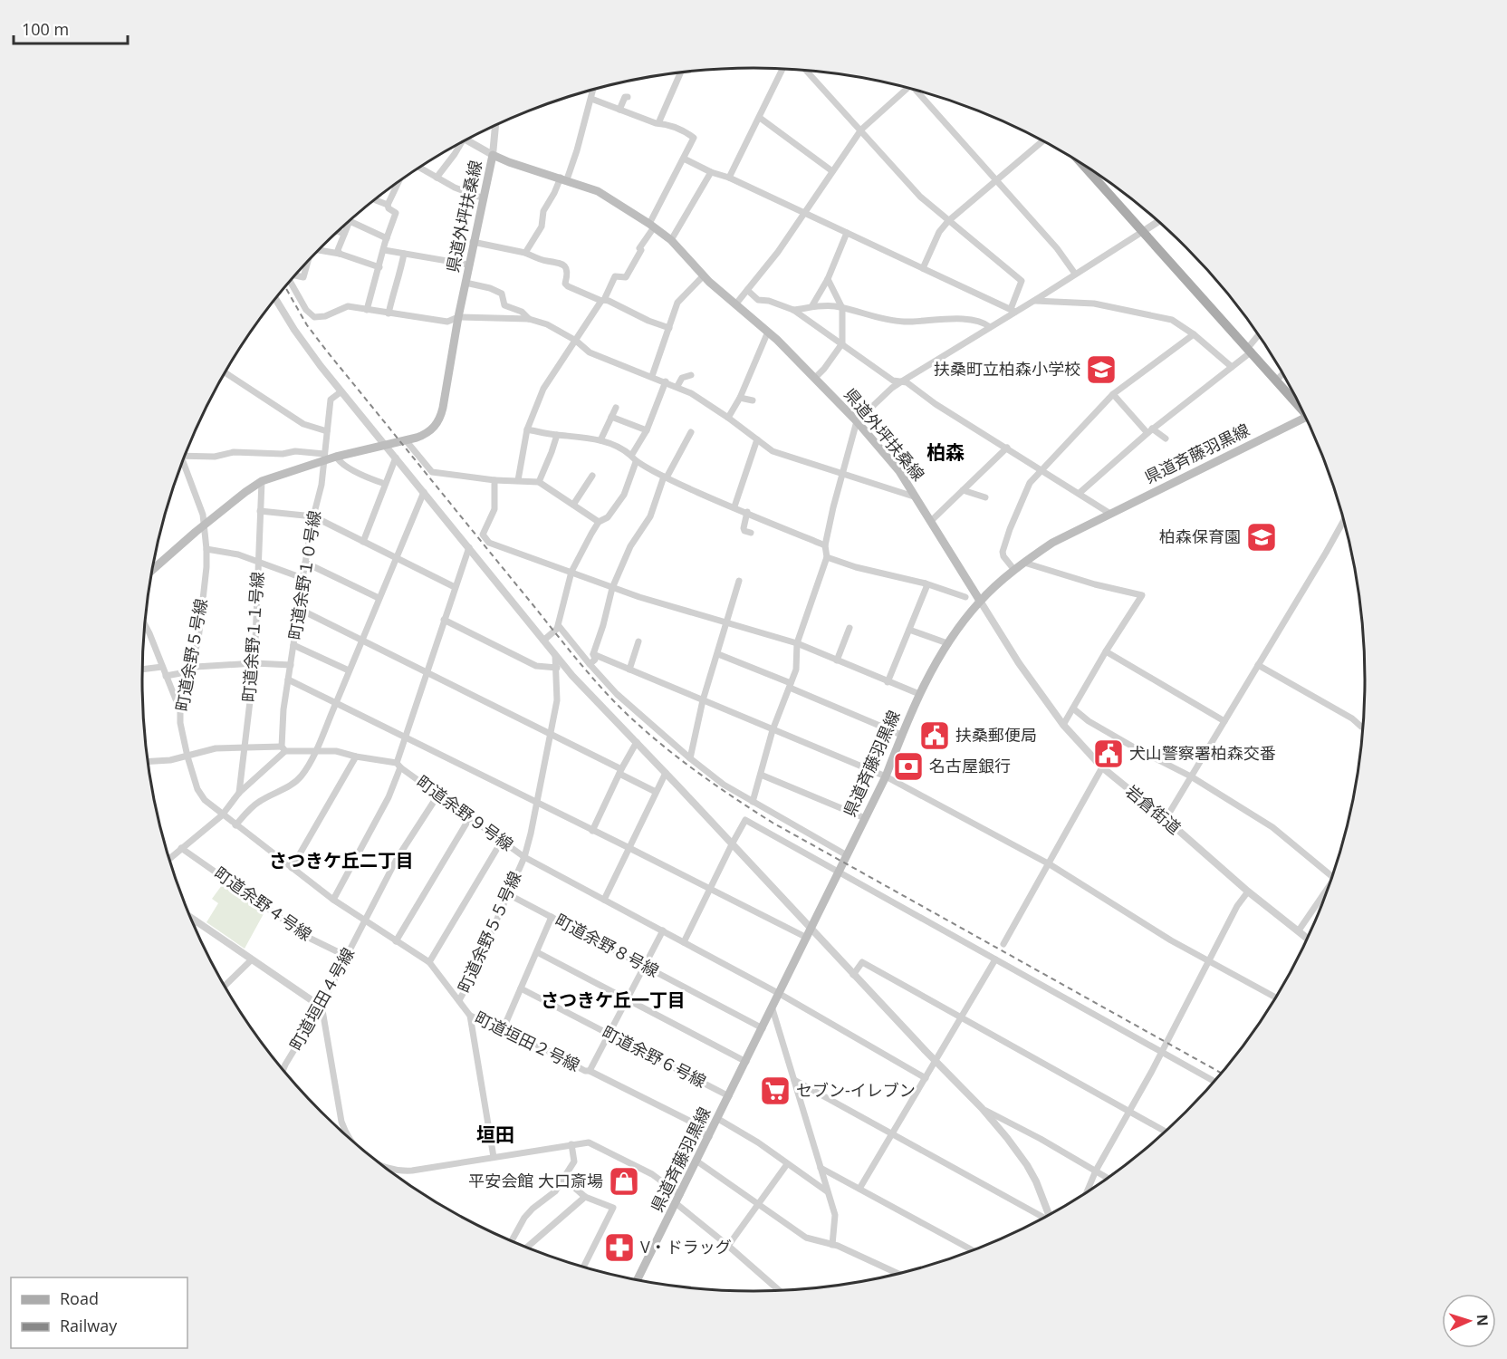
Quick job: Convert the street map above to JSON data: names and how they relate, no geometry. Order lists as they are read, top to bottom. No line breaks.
{"streets":{"main road":["県道外坪扶桑線","県道斉藤羽黒線"],"street":["町道余野１０号線","町道余野１１号線","町道余野５号線","岩倉街道","町道余野９号線","町道余野４号線","町道余野５５号線","町道余野８号線","町道垣田４号線","町道垣田２号線","町道余野６号線"]},"crossings":[["県道外坪扶桑線","県道斉藤羽黒線"],["県道外坪扶桑線","町道余野１０号線"],["県道外坪扶桑線","町道余野１１号線"],["県道外坪扶桑線","町道余野５号線"],["県道外坪扶桑線","岩倉街道"],["県道斉藤羽黒線","岩倉街道"],["県道斉藤羽黒線","町道余野９号線"],["県道斉藤羽黒線","町道余野８号線"],["県道斉藤羽黒線","町道垣田２号線"],["県道斉藤羽黒線","町道余野６号線"],["町道余野１０号線","町道余野９号線"],["町道余野１１号線","町道余野９号線"],["町道余野５号線","町道余野９号線"],["町道余野５号線","町道垣田４号線"],["町道余野５号線","町道垣田２号線"],["町道余野９号線","町道余野５５号線"],["町道余野９号線","町道垣田４号線"],["町道余野４号線","町道垣田４号線"],["町道余野５５号線","町道余野８号線"],["町道余野５５号線","町道垣田２号線"],["町道垣田４号線","町道垣田２号線"]],"districts":["柏森","さつきケ丘二丁目","さつきケ丘一丁目","垣田"],"places":{"school or university":["扶桑町立柏森小学校","柏森保育園"],"public building":["扶桑郵便局","犬山警察署柏森交番"],"bank":["名古屋銀行"],"supermarket":["セブン-イレブン"],"shop":["平安会館 大口斎場"],"pharmacy":["V・ドラッグ"]},"legend":["Road","Railway"],"scale_bar":"100 m","north":"right"}
